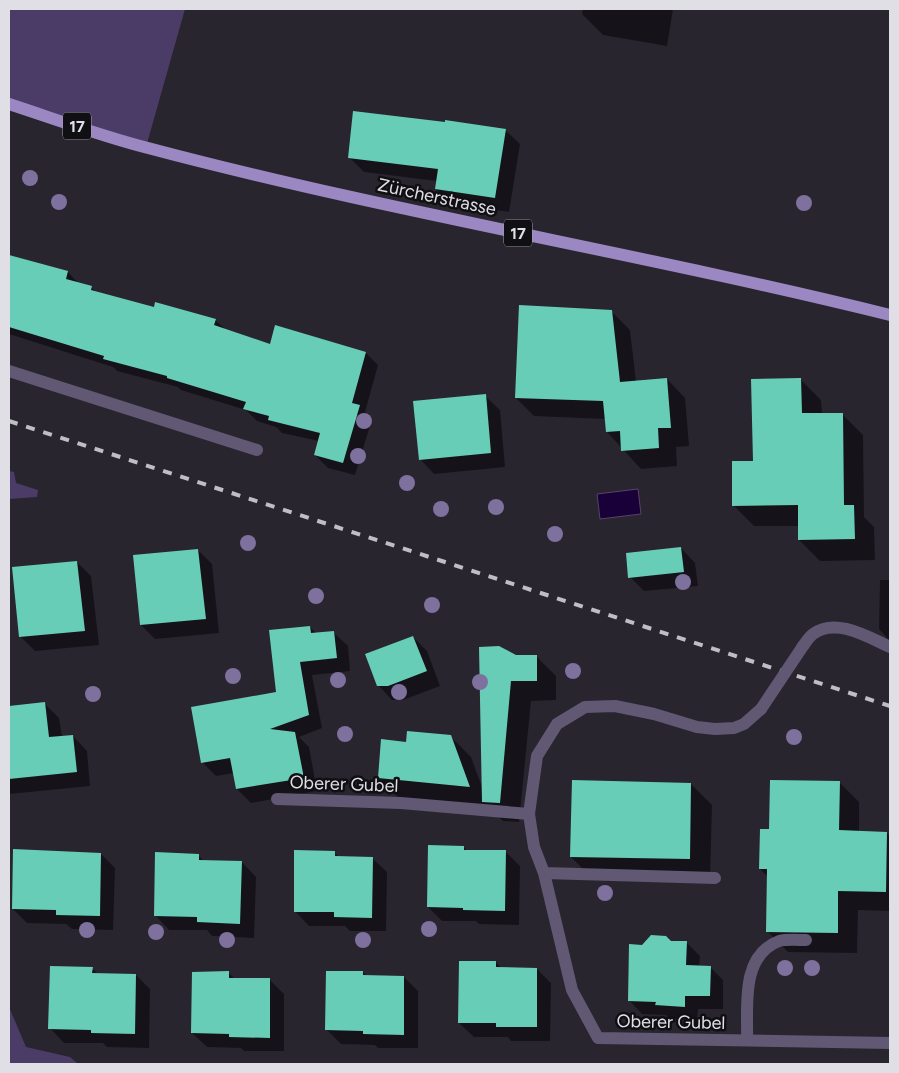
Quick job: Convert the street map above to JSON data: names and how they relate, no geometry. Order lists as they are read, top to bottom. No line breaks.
{"streets":{"main road":["17","Zürcherstrasse"],"street":["Oberer Gubel"]}}
